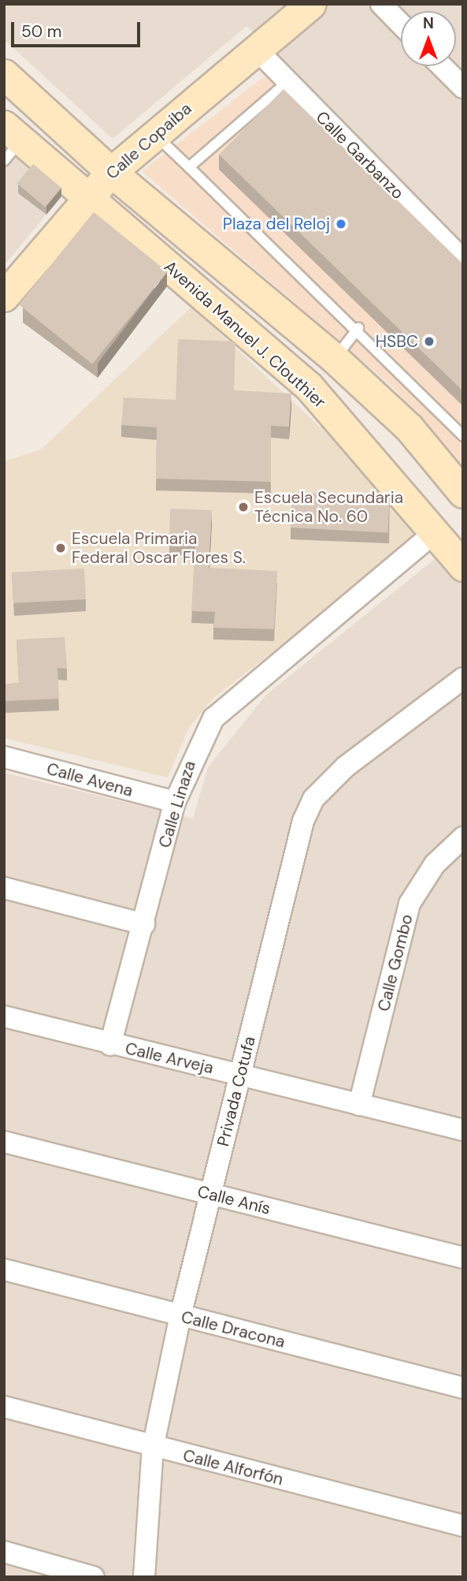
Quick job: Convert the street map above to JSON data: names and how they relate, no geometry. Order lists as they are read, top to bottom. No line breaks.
{"streets":{"main road":["Calle Copaiba","Avenida Manuel J. Clouthier"],"street":["Calle Garbanzo","Calle Avena","Calle Linaza","Calle Gombo","Calle Arveja","Privada Cotufa","Calle Anís","Calle Dracona","Calle Alforfón"]},"crossings":[["Calle Copaiba","Calle Garbanzo"],["Calle Copaiba","Avenida Manuel J. Clouthier"],["Avenida Manuel J. Clouthier","Calle Linaza"],["Calle Avena","Calle Linaza"],["Calle Linaza","Calle Arveja"],["Calle Gombo","Calle Arveja"],["Calle Arveja","Privada Cotufa"],["Privada Cotufa","Calle Anís"],["Privada Cotufa","Calle Dracona"],["Privada Cotufa","Calle Alforfón"]],"places":["Plaza del Reloj","HSBC","Escuela Secundaria Técnica No. 60","Escuela Primaria Federal Oscar Flores S."],"scale_bar":"50 m","north":"top"}
